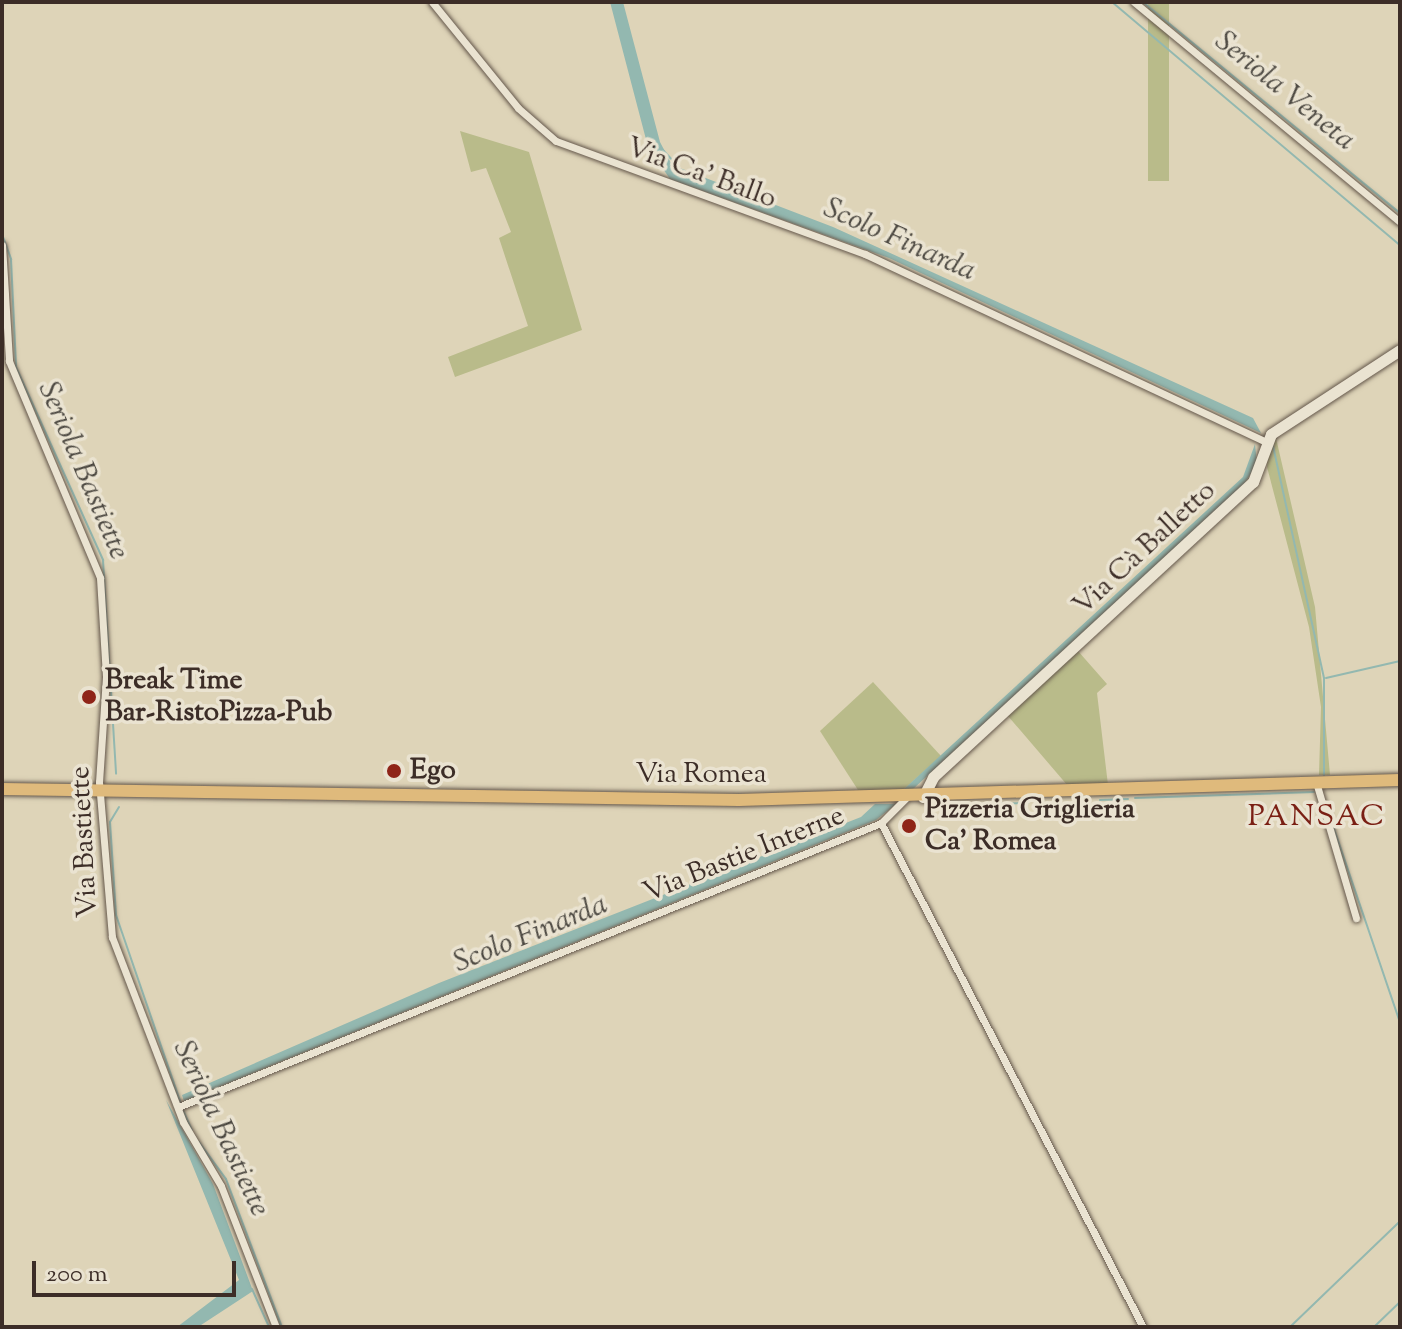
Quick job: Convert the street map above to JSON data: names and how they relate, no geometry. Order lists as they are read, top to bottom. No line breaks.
{"streets":{"main road":["Via Romea"],"street":["Via Ca' Ballo","Via Cà Balletto","Via Bastiette","Via Bastie Interne"]},"crossings":[["Via Ca' Ballo","Via Cà Balletto"],["Via Cà Balletto","Via Romea"],["Via Romea","Via Bastiette"],["Via Romea","Via Bastie Interne"],["Via Bastiette","Via Bastie Interne"]],"districts":["PANSAC"],"water":["Seriola Veneta","Scolo Finarda","Seriola Bastiette"],"places":["Break Time Bar-RistoPizza-Pub","Ego","Pizzeria Griglieria Ca' Romea"],"scale_bar":"200 m"}
